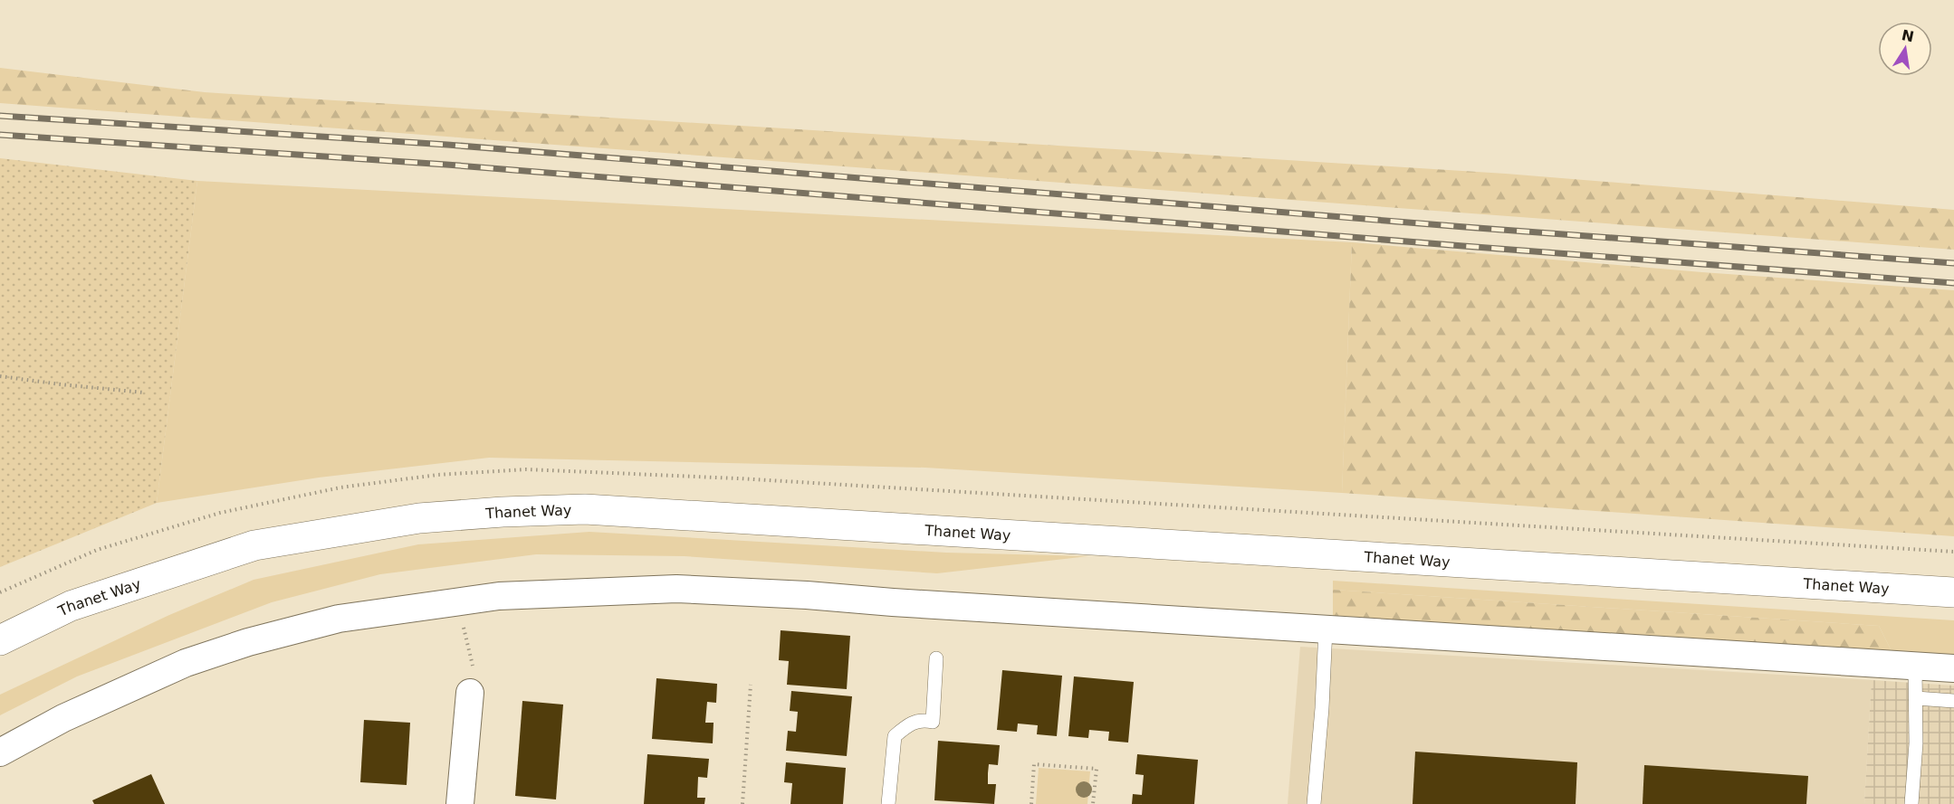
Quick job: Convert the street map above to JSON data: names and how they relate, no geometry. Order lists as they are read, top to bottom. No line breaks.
{"streets":{"main road":["Thanet Way"]},"north":"top"}
